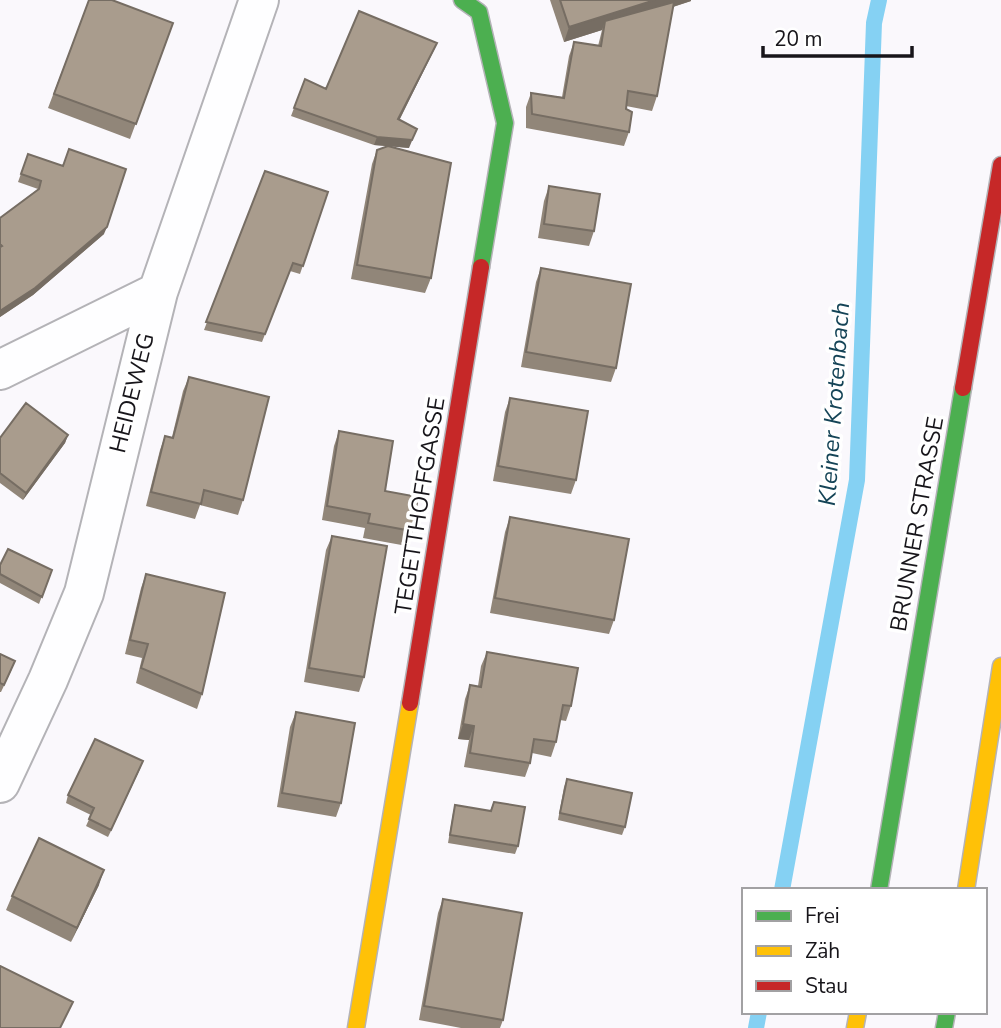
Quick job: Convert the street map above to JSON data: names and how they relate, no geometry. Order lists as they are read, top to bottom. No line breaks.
{"streets":{"street":["HEIDEWEG","TEGETTHOFFGASSE","BRUNNER STRASSE"]},"water":["Kleiner Krotenbach"],"legend":["Frei","Zäh","Stau"],"scale_bar":"20 m"}
